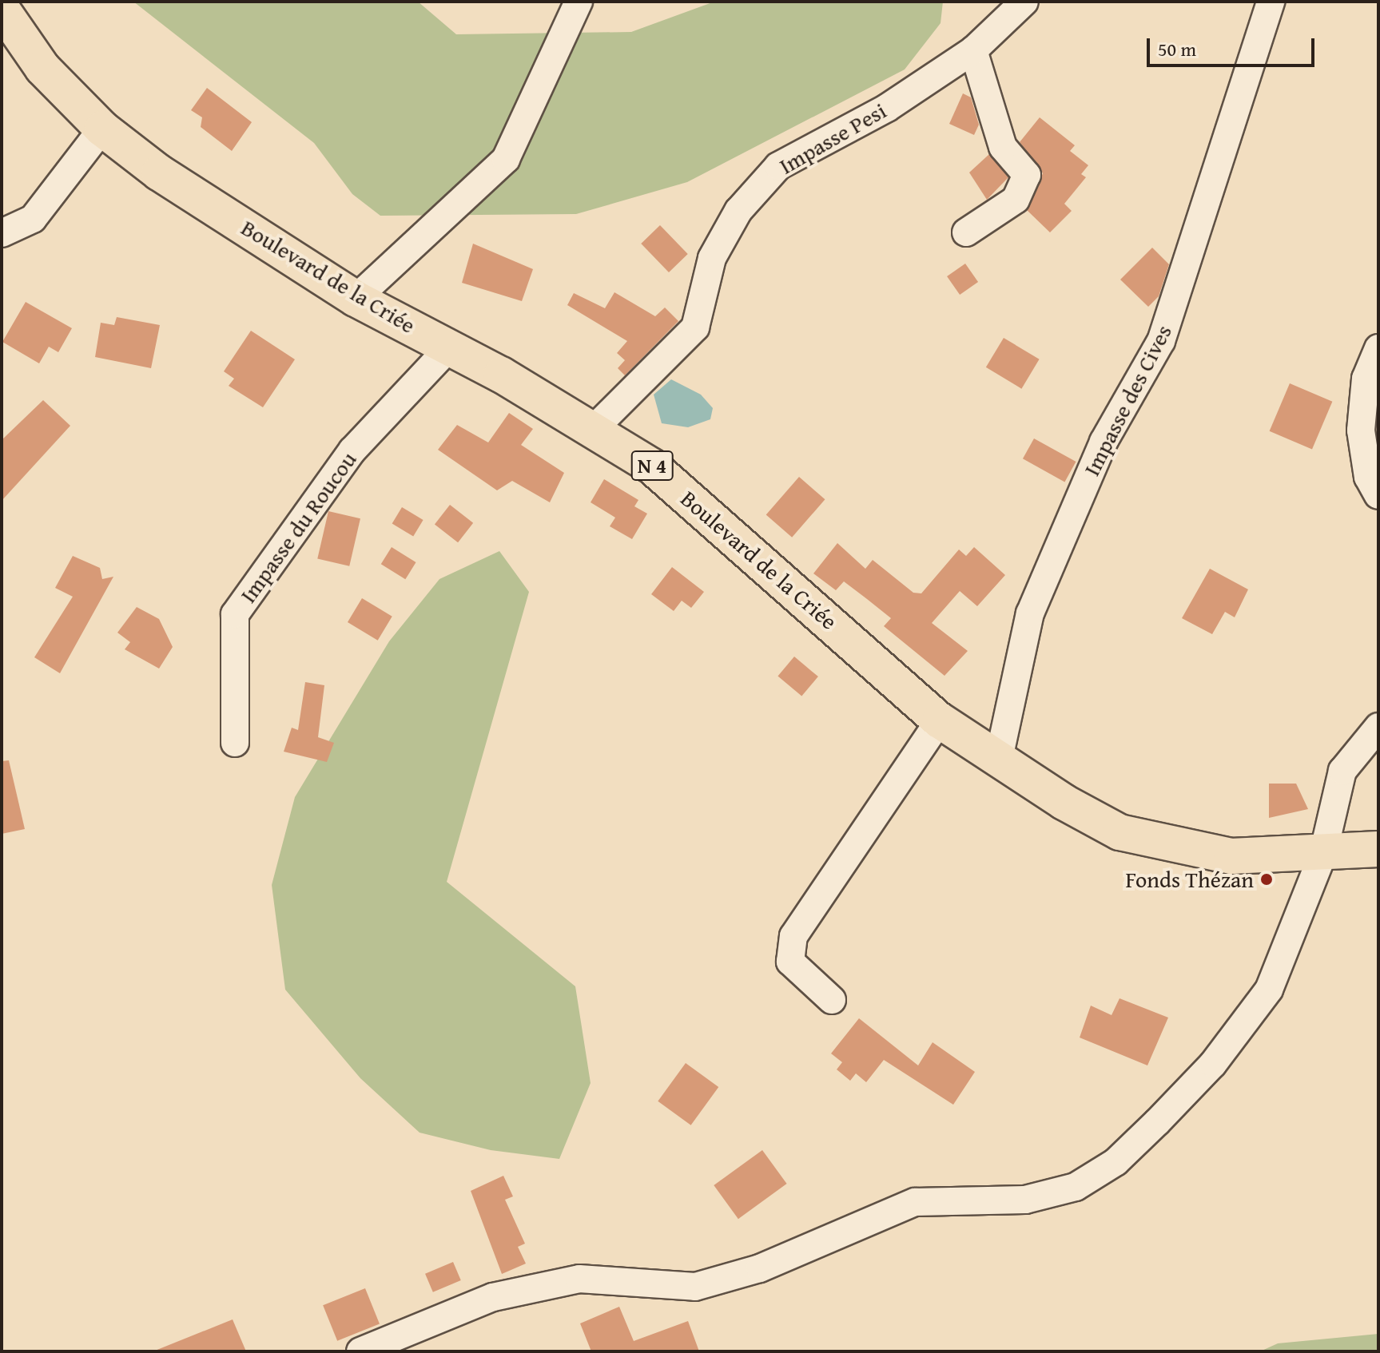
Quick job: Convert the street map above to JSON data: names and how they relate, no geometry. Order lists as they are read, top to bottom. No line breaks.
{"streets":{"main road":["Boulevard de la Criée","N 4"],"street":["Impasse Pesi","Impasse des Cives","Impasse du Roucou"]},"crossings":[["Impasse Pesi","Boulevard de la Criée"],["Boulevard de la Criée","Impasse des Cives"],["Boulevard de la Criée","Impasse du Roucou"]],"places":["Fonds Thézan"],"scale_bar":"50 m"}
